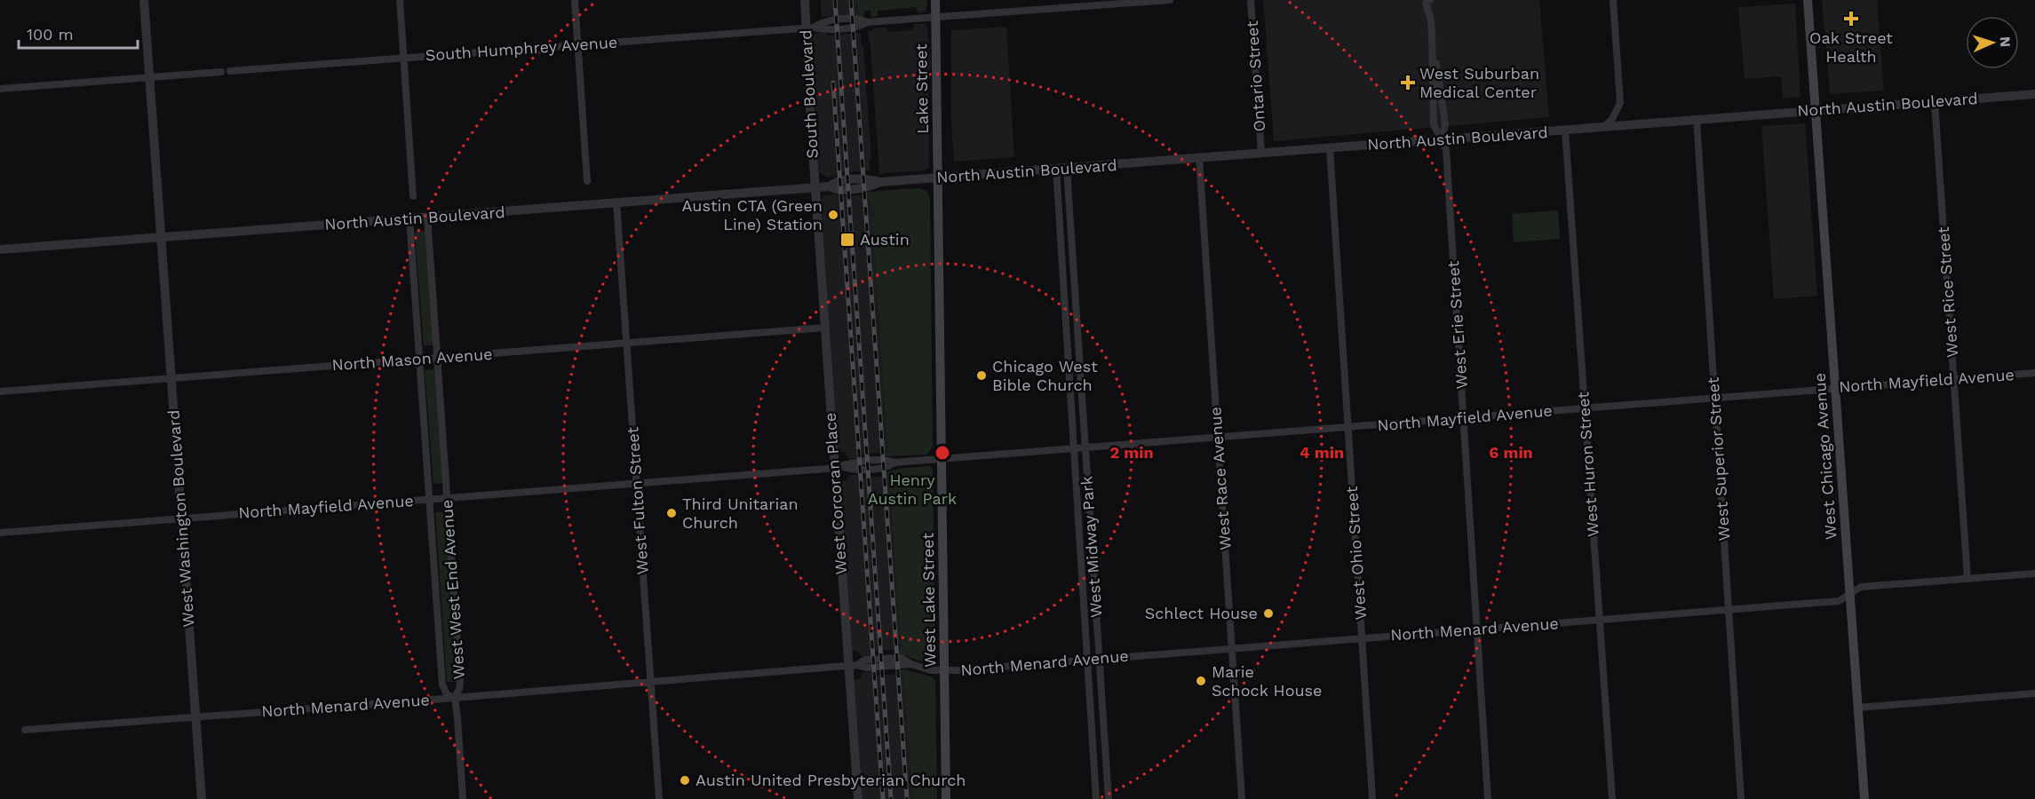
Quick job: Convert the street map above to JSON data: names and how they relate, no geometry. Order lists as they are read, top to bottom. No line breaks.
{"streets":{"main road":["Lake Street","West Chicago Avenue","West Lake Street"],"street":["South Humphrey Avenue","Ontario Street","South Boulevard","North Austin Boulevard","West Rice Street","West Erie Street","North Mason Avenue","North Mayfield Avenue","West Superior Street","West Huron Street","West Race Avenue","West Corcoran Place","West Fulton Street","West Washington Boulevard","West Midway Park","West Ohio Street","West West End Avenue","North Menard Avenue"]},"crossings":[["South Humphrey Avenue","Lake Street"],["South Humphrey Avenue","South Boulevard"],["Ontario Street","North Austin Boulevard"],["Lake Street","North Austin Boulevard"],["Lake Street","West Lake Street"],["South Boulevard","North Austin Boulevard"],["South Boulevard","West Corcoran Place"],["North Austin Boulevard","West Rice Street"],["North Austin Boulevard","West Erie Street"],["North Austin Boulevard","West Chicago Avenue"],["North Austin Boulevard","West Superior Street"],["North Austin Boulevard","West Huron Street"],["North Austin Boulevard","West Race Avenue"],["North Austin Boulevard","West Corcoran Place"],["North Austin Boulevard","West Fulton Street"],["North Austin Boulevard","West Washington Boulevard"],["North Austin Boulevard","West Midway Park"],["North Austin Boulevard","West Ohio Street"],["North Austin Boulevard","West West End Avenue"],["North Austin Boulevard","West Lake Street"],["West Rice Street","North Mayfield Avenue"],["West Rice Street","North Menard Avenue"],["West Erie Street","North Mayfield Avenue"],["West Erie Street","North Menard Avenue"],["North Mason Avenue","West Corcoran Place"],["North Mason Avenue","West Fulton Street"],["North Mason Avenue","West Washington Boulevard"],["North Mason Avenue","West West End Avenue"],["North Mayfield Avenue","West Chicago Avenue"],["North Mayfield Avenue","West Superior Street"],["North Mayfield Avenue","West Huron Street"],["North Mayfield Avenue","West Race Avenue"],["North Mayfield Avenue","West Corcoran Place"],["North Mayfield Avenue","West Fulton Street"],["North Mayfield Avenue","West Washington Boulevard"],["North Mayfield Avenue","West Midway Park"],["North Mayfield Avenue","West Ohio Street"],["North Mayfield Avenue","West West End Avenue"],["North Mayfield Avenue","West Lake Street"],["West Chicago Avenue","North Menard Avenue"],["West Superior Street","North Menard Avenue"],["West Huron Street","North Menard Avenue"],["West Race Avenue","North Menard Avenue"],["West Corcoran Place","North Menard Avenue"],["West Fulton Street","North Menard Avenue"],["West Washington Boulevard","North Menard Avenue"],["West Midway Park","North Menard Avenue"],["West Ohio Street","North Menard Avenue"],["West West End Avenue","North Menard Avenue"],["West Lake Street","North Menard Avenue"]],"parks":["Henry Austin Park"],"places":{"health":["Oak Street Health","West Suburban Medical Center"],"other":["Austin CTA (Green Line) Station","Chicago West Bible Church","Third Unitarian Church","Schlect House","Marie Schock House","Austin United Presbyterian Church"],"transit":["Austin"]},"scale_bar":"100 m","north":"right","rings":["2 min","4 min","6 min"]}
